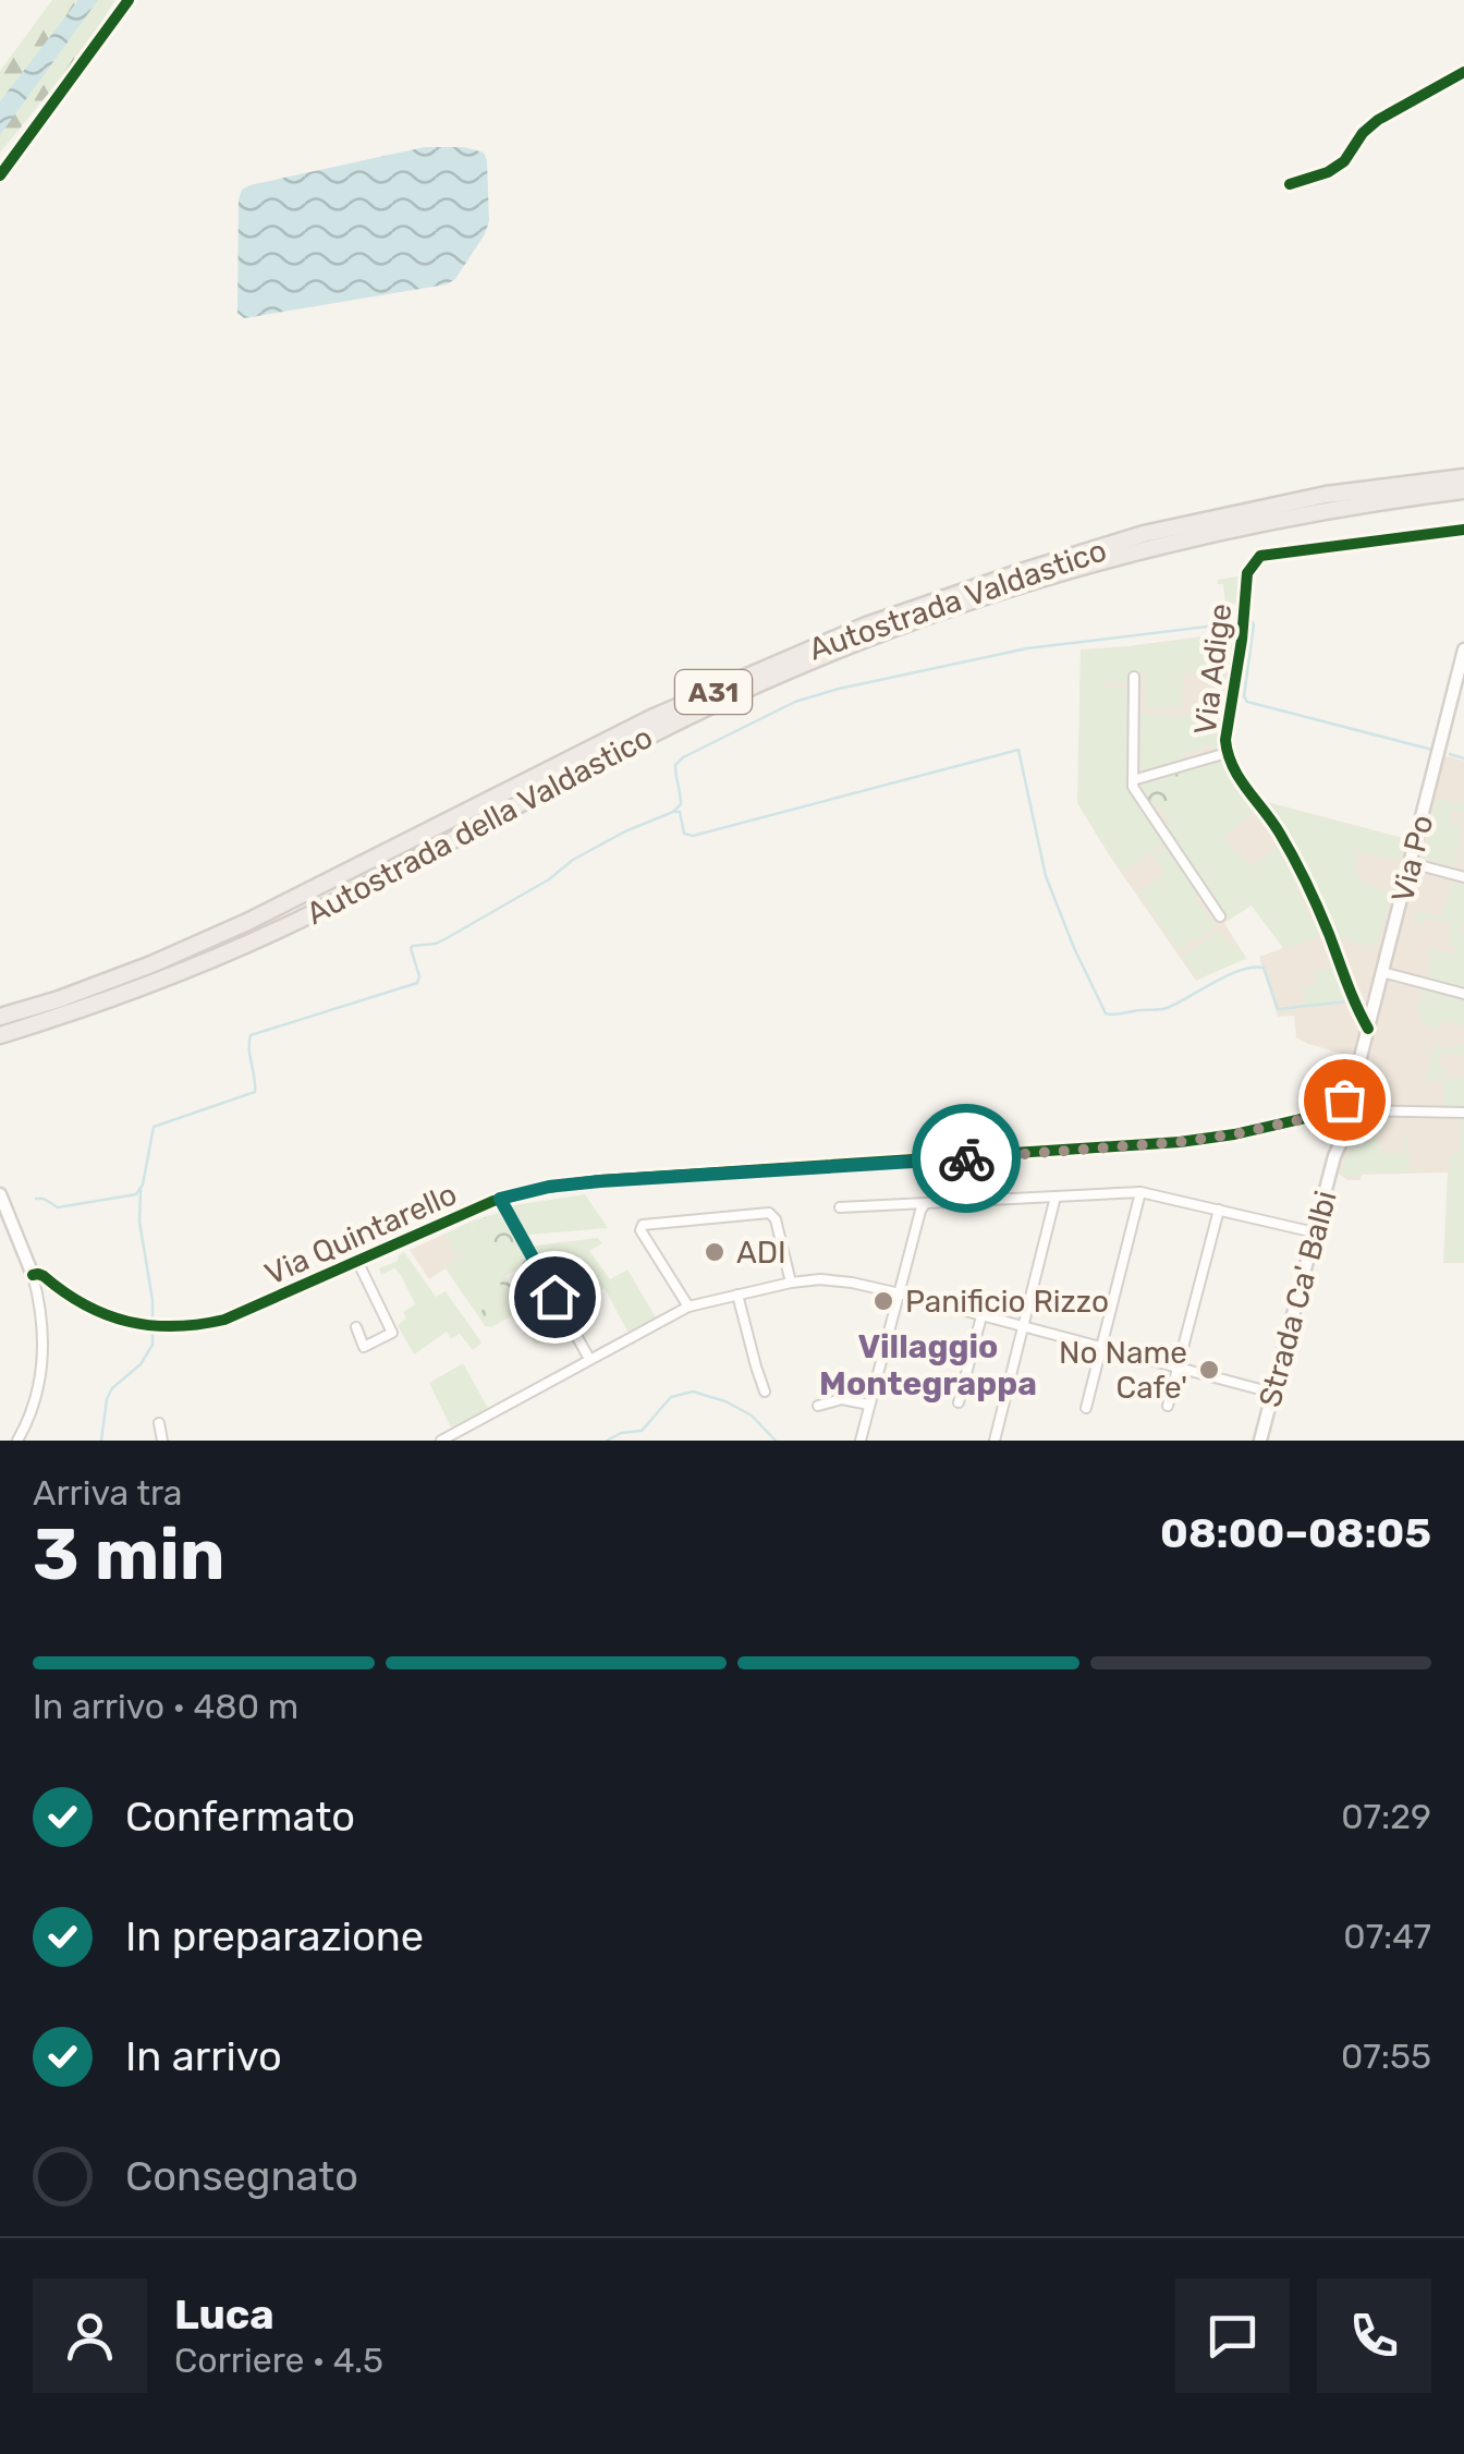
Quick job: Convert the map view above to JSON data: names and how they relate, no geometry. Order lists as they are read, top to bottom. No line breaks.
{"streets":{"highway":["Autostrada Valdastico","A31","Autostrada della Valdastico"],"street":["Via Adige","Via Po","Via Quintarello","Strada Ca' Balbi"]},"crossings":[["Via Adige","Via Po"],["Via Po","Via Quintarello"],["Via Po","Strada Ca' Balbi"],["Via Quintarello","Strada Ca' Balbi"]],"districts":["Villaggio Montegrappa"],"places":["ADI","Panificio Rizzo","No Name Cafe'"],"page":{"heading":["3 min","Arriva tra","08:00–08:05"],"panel":["Luca","Corriere · 4.5"],"bar":"In arrivo · 480 m","list":[["Confermato","07:29"],["In preparazione","07:47"],["In arrivo","07:55"],"Consegnato"]}}
